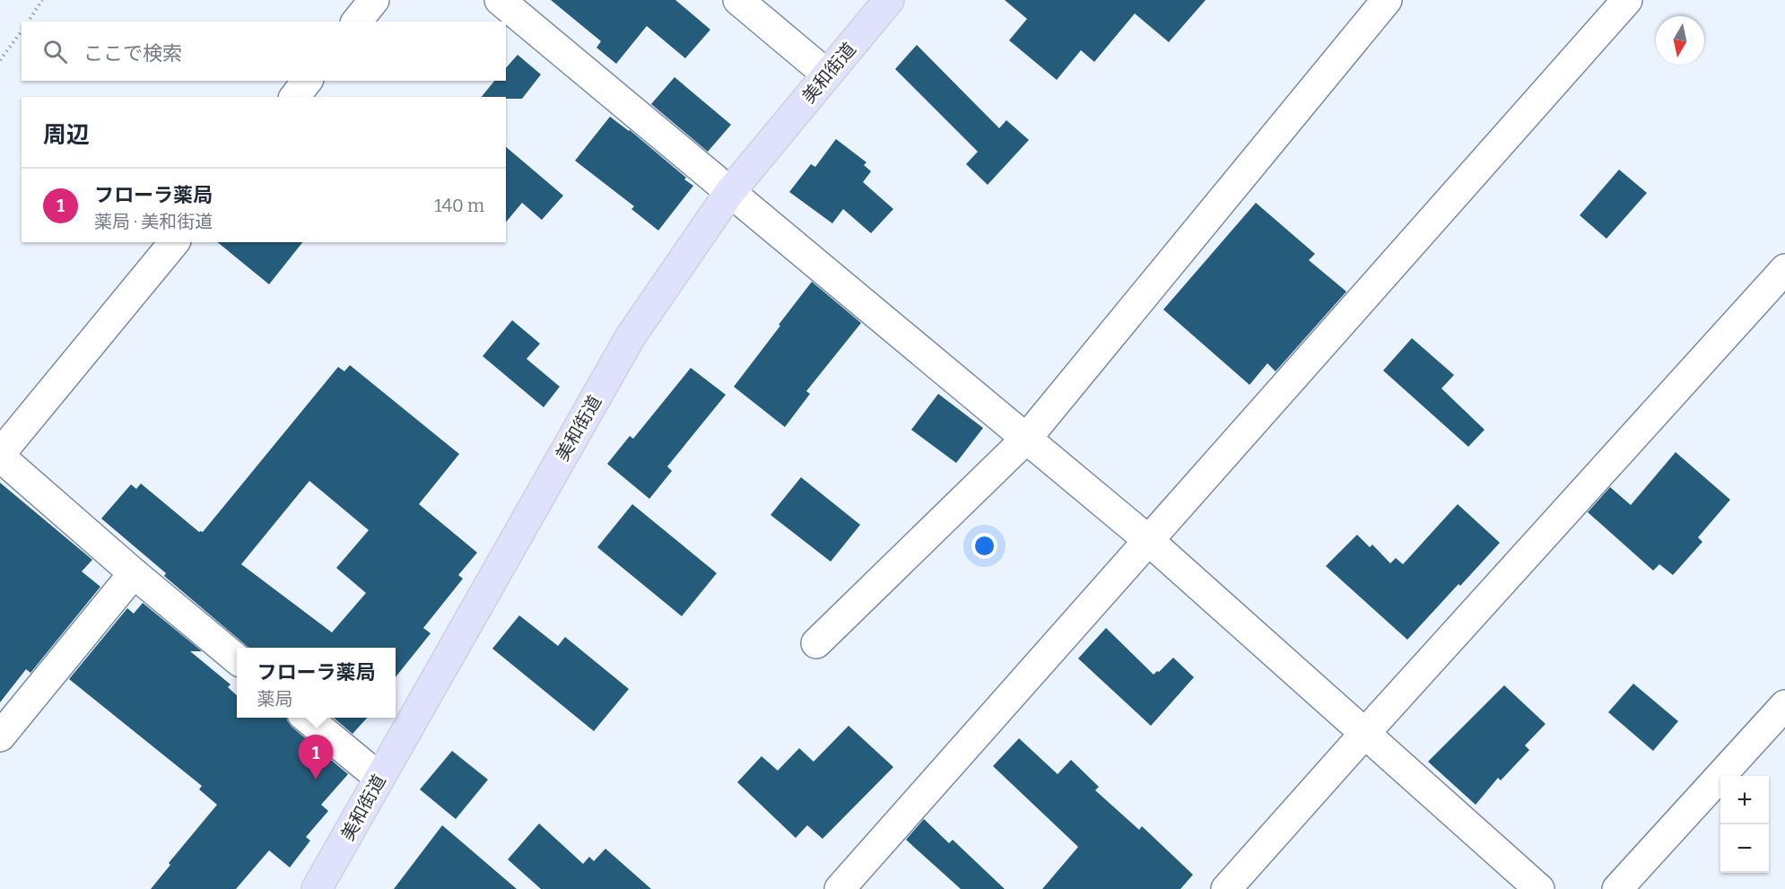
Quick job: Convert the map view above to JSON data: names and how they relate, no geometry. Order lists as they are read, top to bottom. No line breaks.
{"streets":{"main road":["美和街道"]},"north":"bottom","page":{"search":"ここで検索","heading":"周辺","list":[{"mark":"1","name":"フローラ薬局","note":"薬局 · 美和街道","value":"140 m"}],"popup":["フローラ薬局","薬局"],"pins":"1","map_buttons":["+","−"]}}
